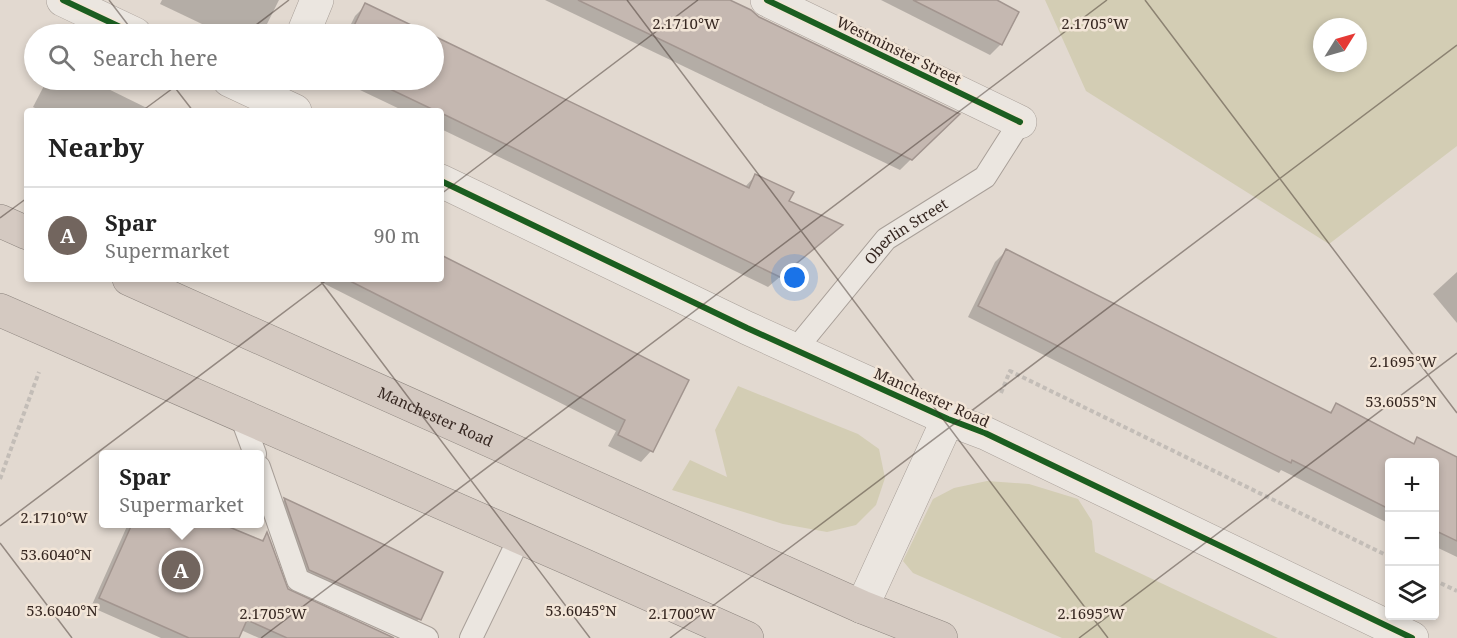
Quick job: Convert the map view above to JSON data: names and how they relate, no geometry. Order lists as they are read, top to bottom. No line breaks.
{"streets":{"highway":["Manchester Road"],"street":["Westminster Street"],"lane":["Oberlin Street"]},"crossings":[["Westminster Street","Oberlin Street"],["Oberlin Street","Manchester Road"]],"north":"top right","page":{"search":"Search here","heading":"Nearby","list":[{"mark":"A","name":"Spar","note":"Supermarket","value":"90 m"}],"popup":["Spar","Supermarket"],"map_buttons":["+","−"],"pins":"A"},"coordinates":["2.1710°W","2.1705°W","2.1695°W","53.6055°N","53.6040°N","53.6045°N","2.1700°W"]}
